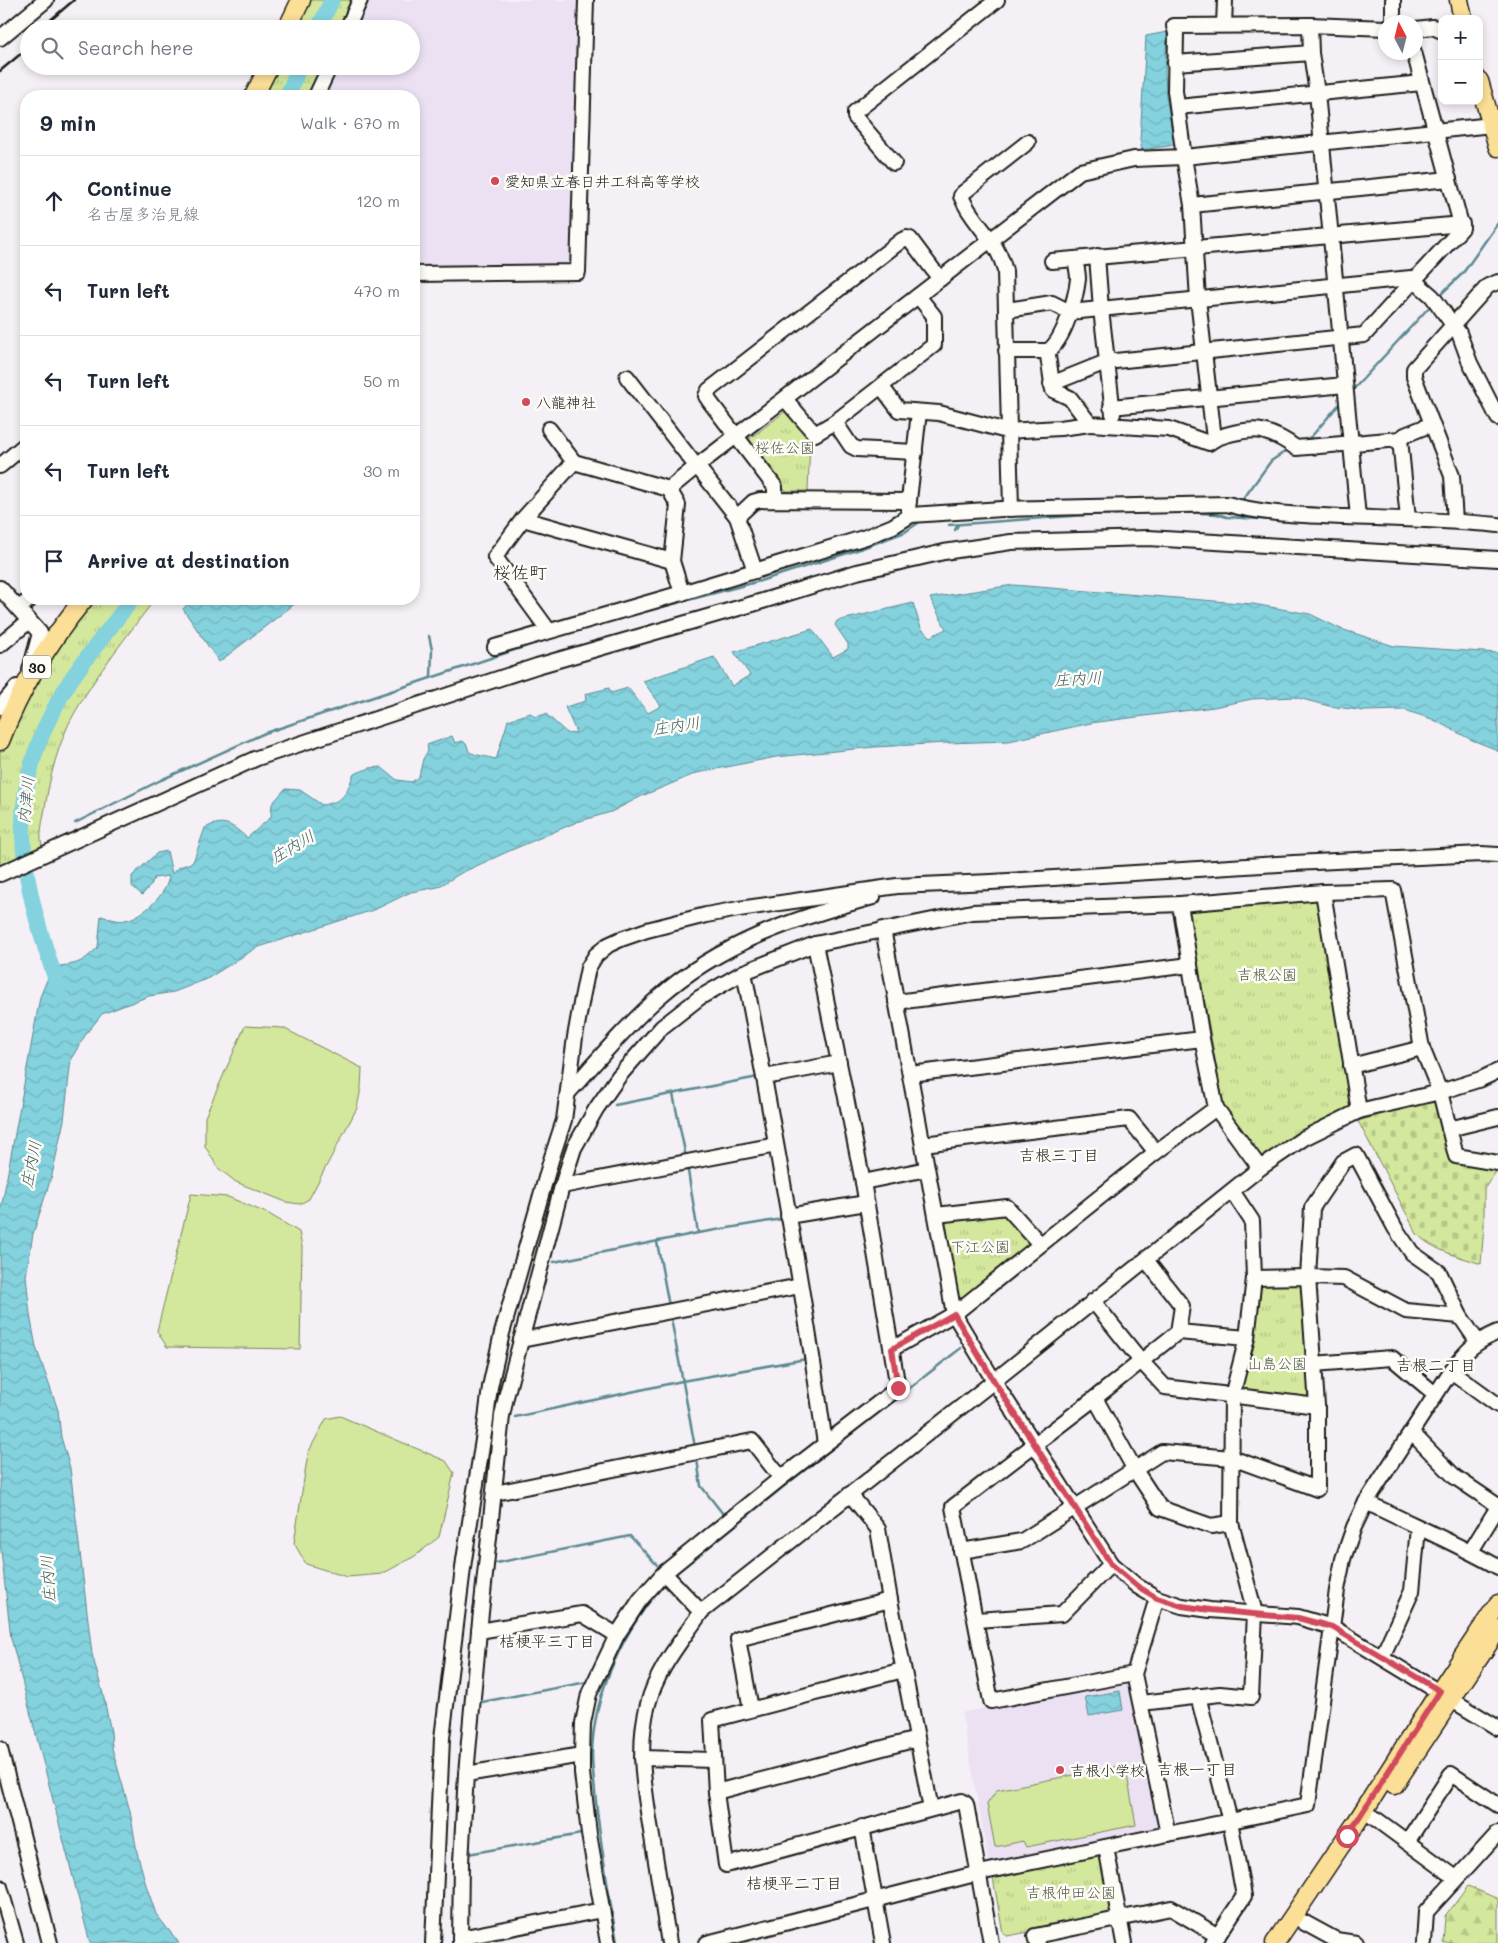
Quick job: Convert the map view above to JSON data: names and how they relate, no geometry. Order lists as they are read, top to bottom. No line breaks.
{"streets":{"main road":["30"]},"districts":["桜佐町","吉根三丁目","吉根二丁目","桔梗平三丁目","吉根一丁目","桔梗平二丁目"],"water":["庄内川","内津川"],"parks":["桜佐公園","吉根公園","下江公園","山島公園","吉根仲田公園"],"places":["愛知県立春日井工科高等学校","八龍神社","吉根小学校"],"north":"top","page":{"map_buttons":["+","−"],"search":"Search here","heading":["9 min","Walk · 670 m"],"list":[["Continue","名古屋多治見線","120 m"],["Turn left","470 m"],["Turn left","50 m"],["Turn left","30 m"],"Arrive at destination"]}}
